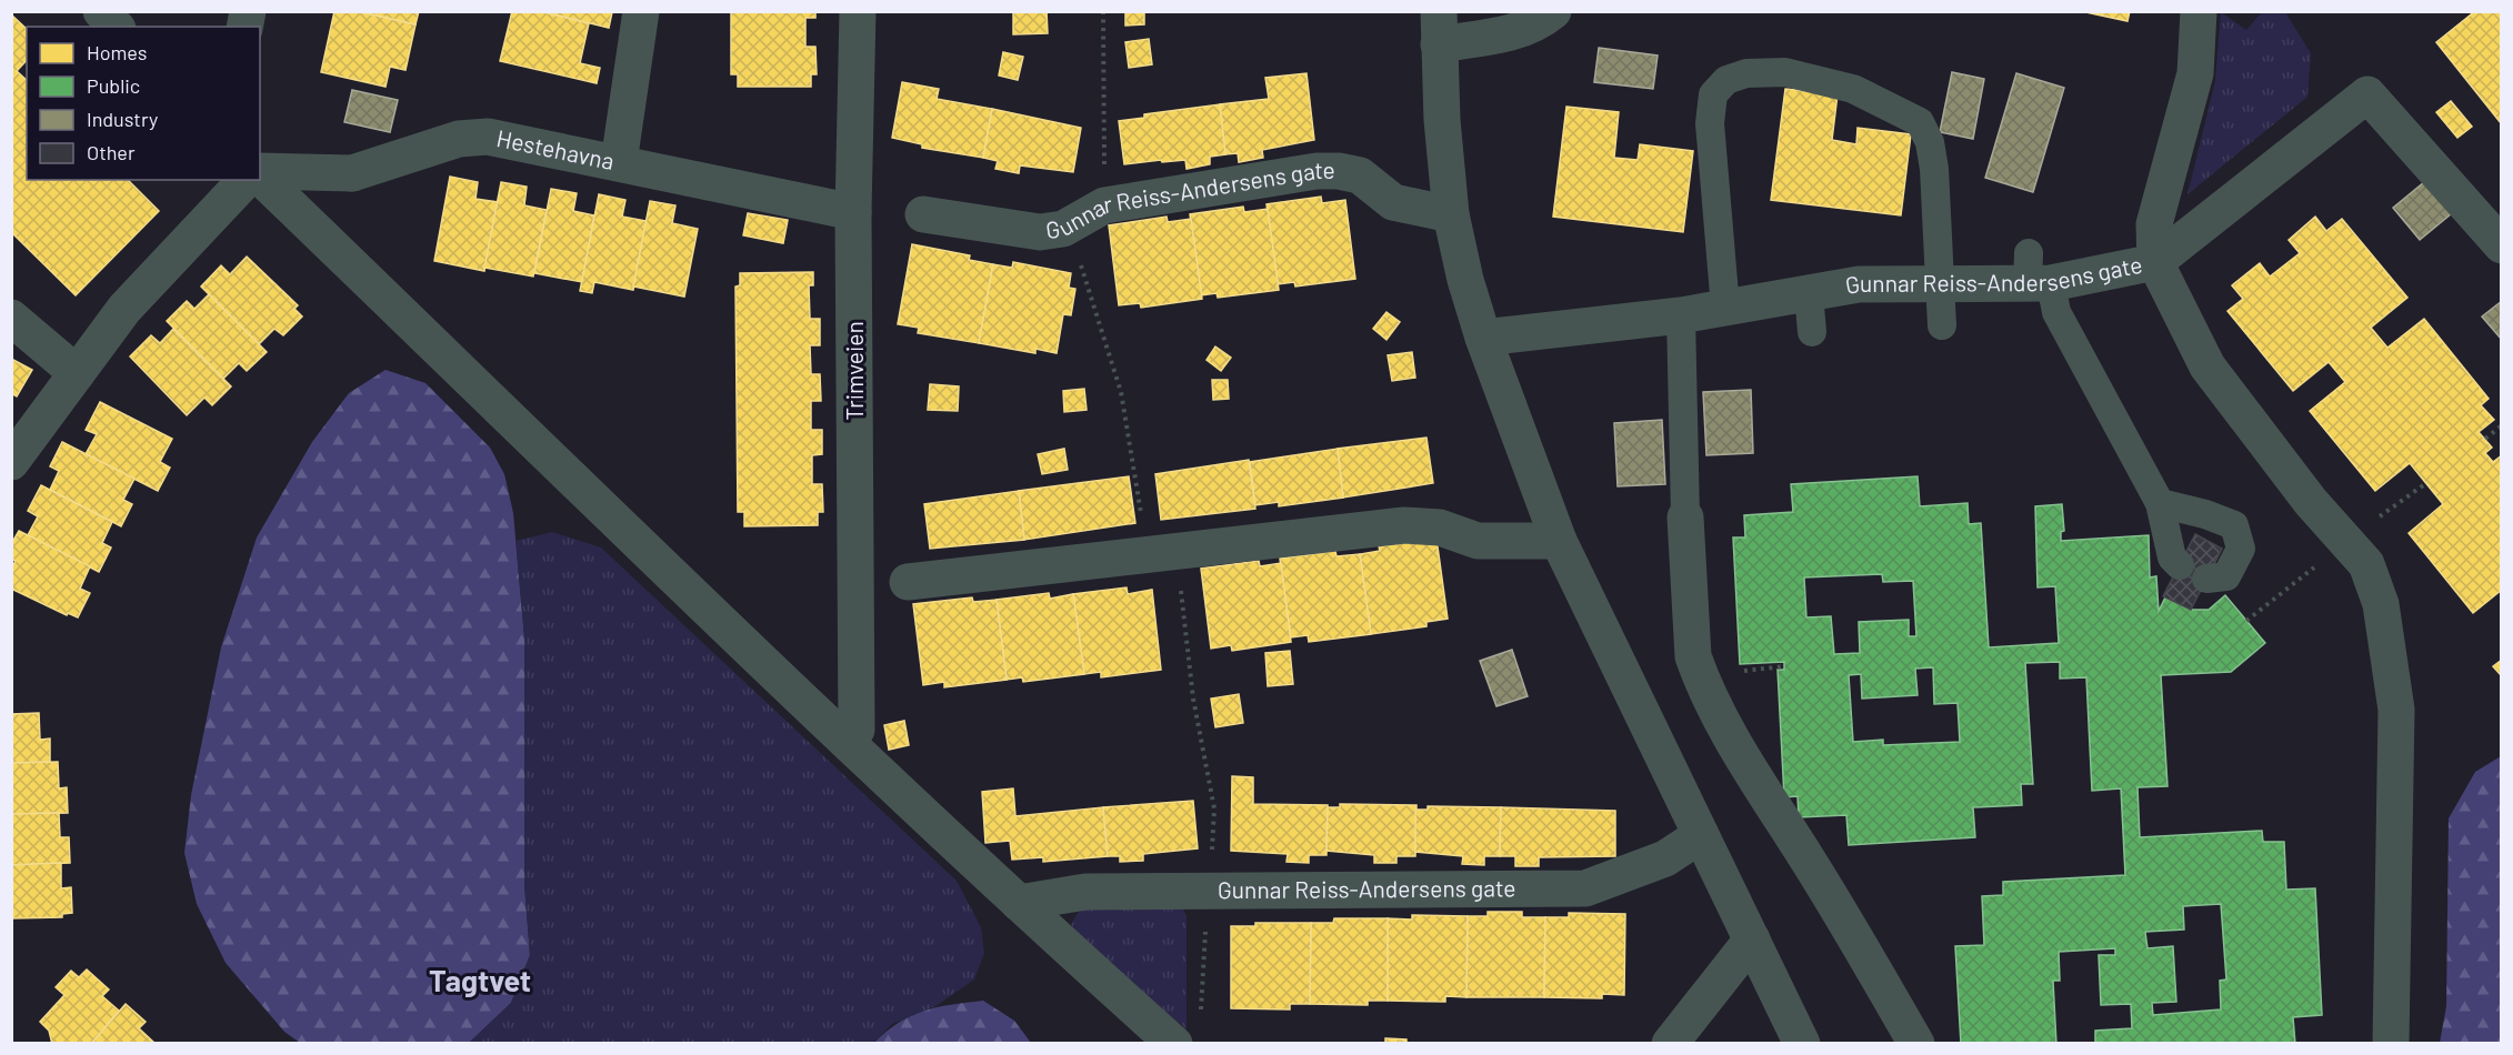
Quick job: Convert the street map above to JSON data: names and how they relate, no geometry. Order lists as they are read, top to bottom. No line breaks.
{"streets":{"street":["Hestehavna","Gunnar Reiss-Andersens gate","Trimveien"]},"crossings":[["Hestehavna","Trimveien"]],"districts":["Tagtvet"],"legend":["Homes","Public","Industry","Other"]}
